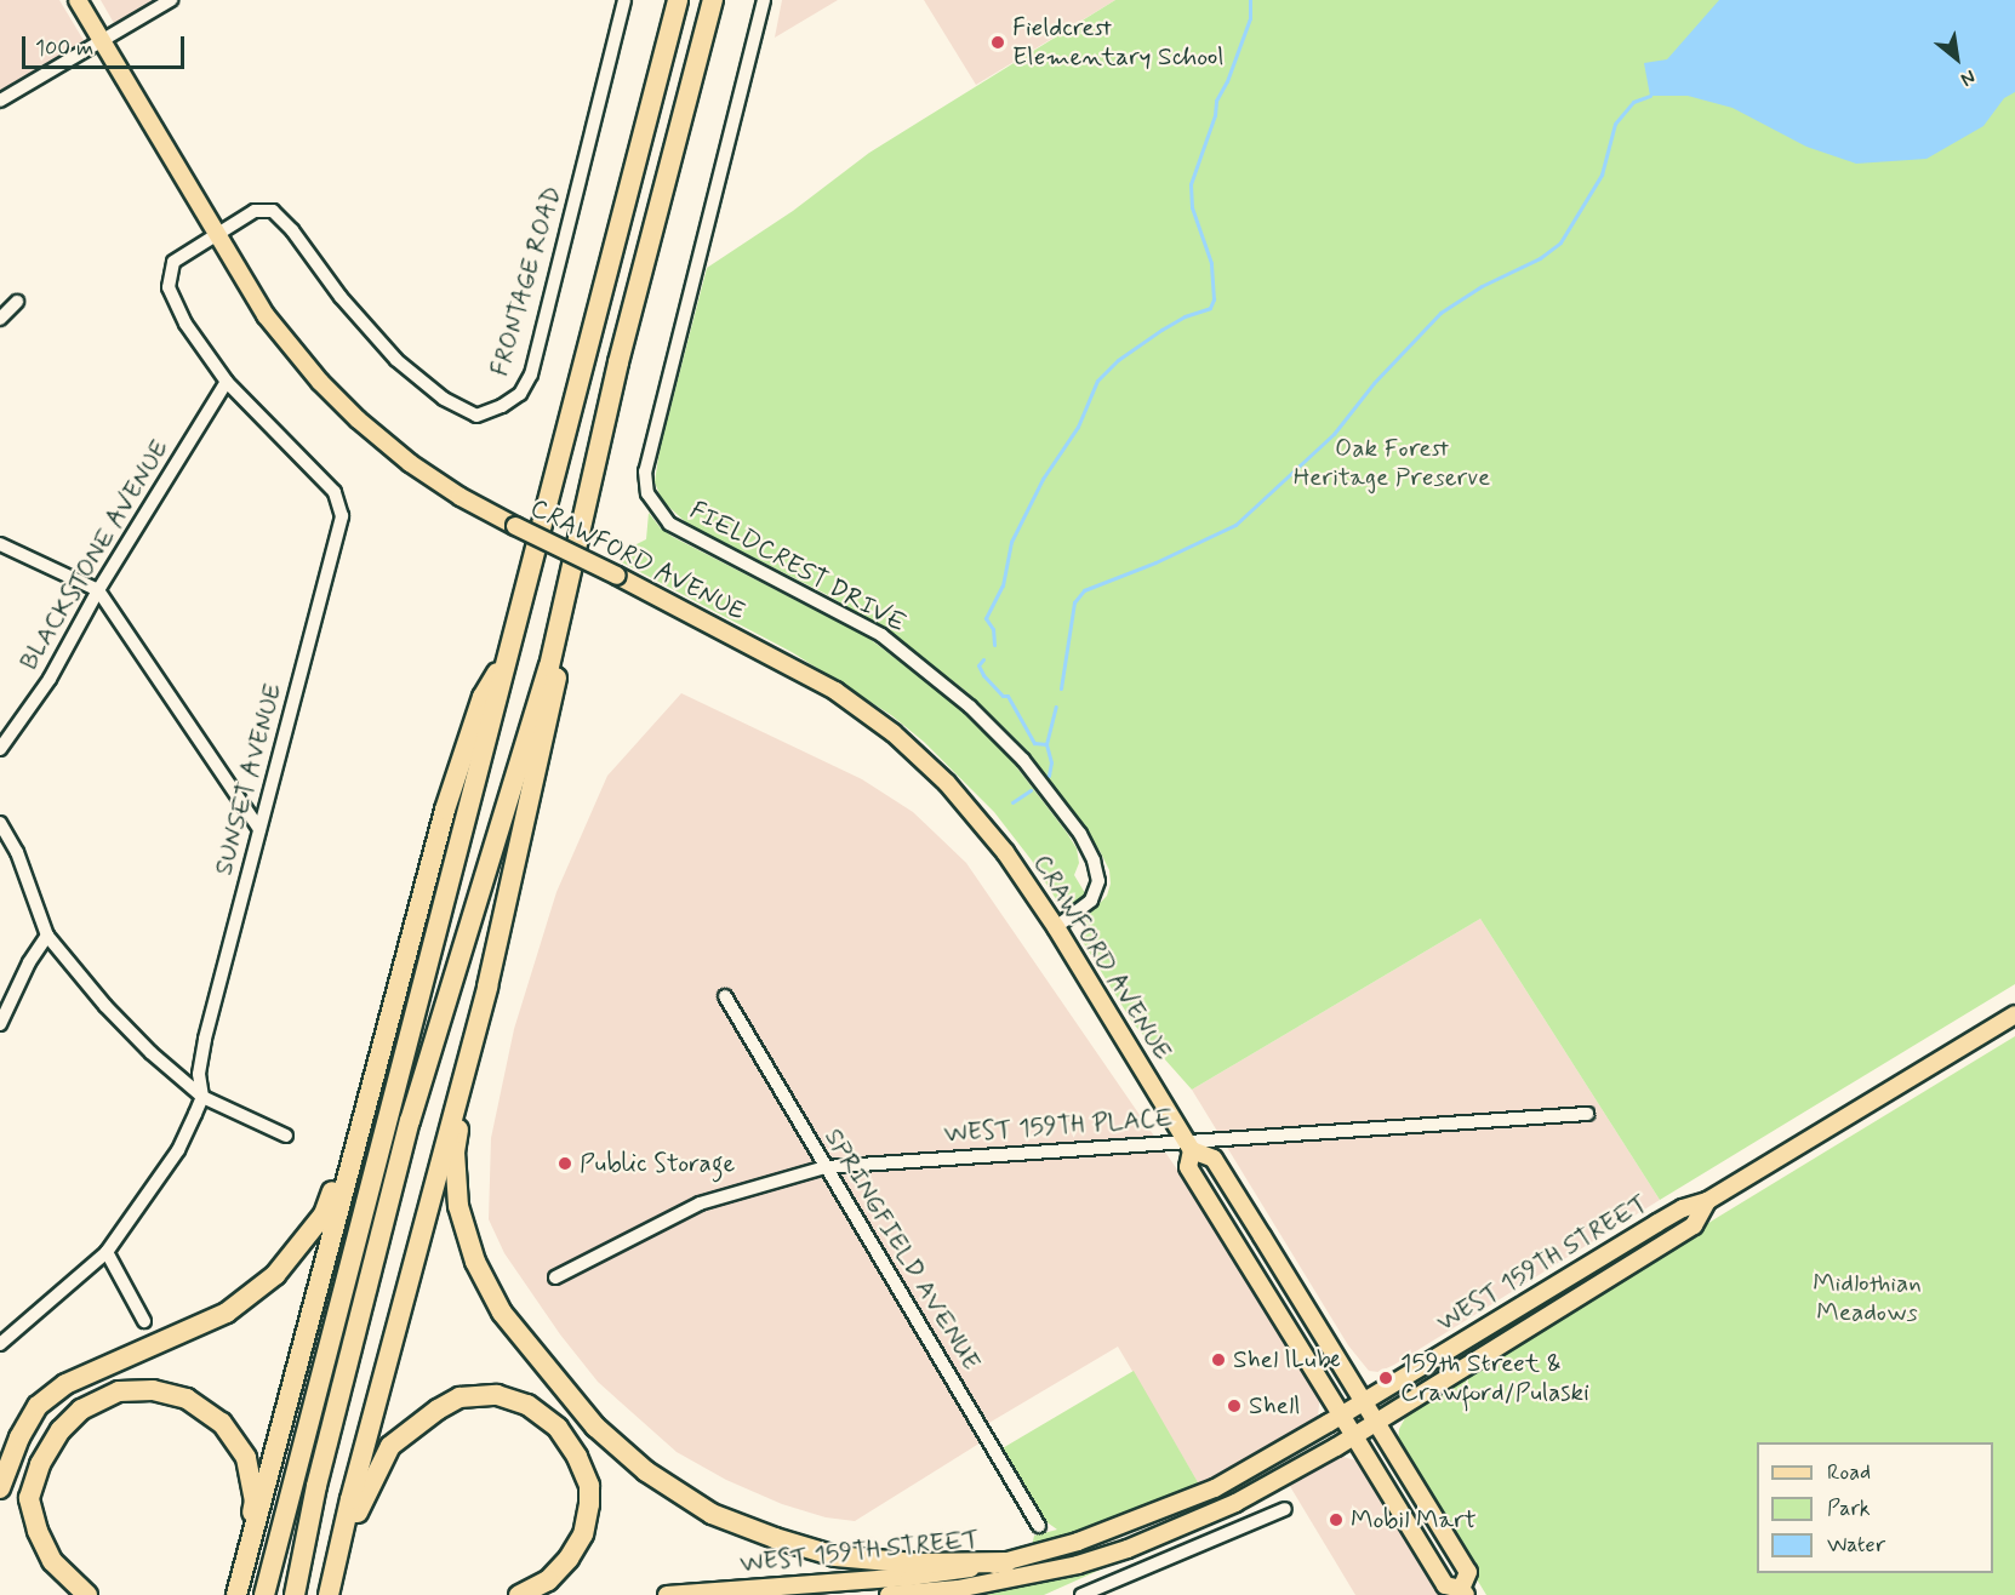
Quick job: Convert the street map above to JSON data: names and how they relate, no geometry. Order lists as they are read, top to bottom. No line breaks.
{"streets":{"main road":["CRAWFORD AVENUE","WEST 159TH STREET"],"street":["FRONTAGE ROAD","BLACKSTONE AVENUE","FIELDCREST DRIVE","SUNSET AVENUE","WEST 159TH PLACE","SPRINGFIELD AVENUE"]},"crossings":[["FRONTAGE ROAD","CRAWFORD AVENUE"],["FRONTAGE ROAD","SUNSET AVENUE"],["BLACKSTONE AVENUE","SUNSET AVENUE"],["CRAWFORD AVENUE","FIELDCREST DRIVE"],["CRAWFORD AVENUE","SUNSET AVENUE"],["CRAWFORD AVENUE","WEST 159TH PLACE"],["CRAWFORD AVENUE","WEST 159TH STREET"],["WEST 159TH PLACE","SPRINGFIELD AVENUE"]],"parks":["Oak Forest Heritage Preserve","Midlothian Meadows"],"places":["Fieldcrest Elementary School","Public Storage","Shel lLube","159th Street & Crawford/Pulaski","Shell","Mobil Mart"],"legend":["Road","Park","Water"],"scale_bar":"100 m","north":"bottom right"}
